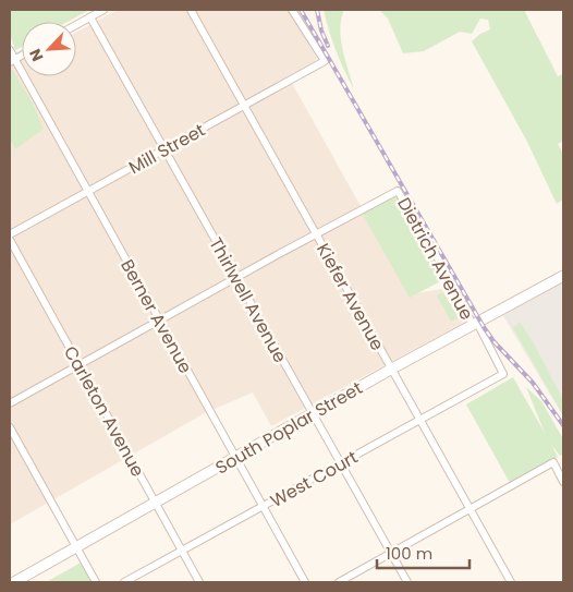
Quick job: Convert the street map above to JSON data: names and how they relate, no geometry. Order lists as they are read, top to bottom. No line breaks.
{"streets":{"main road":["South Poplar Street"],"street":["Mill Street","Dietrich Avenue","Kiefer Avenue","Thirlwell Avenue","Berner Avenue","Carleton Avenue","West Court"]},"crossings":[["Mill Street","Kiefer Avenue"],["Mill Street","Thirlwell Avenue"],["Mill Street","Berner Avenue"],["Dietrich Avenue","Kiefer Avenue"],["Dietrich Avenue","South Poplar Street"],["Dietrich Avenue","West Court"],["Kiefer Avenue","South Poplar Street"],["Kiefer Avenue","West Court"],["Thirlwell Avenue","South Poplar Street"],["Thirlwell Avenue","West Court"],["Berner Avenue","South Poplar Street"],["Berner Avenue","West Court"],["Carleton Avenue","South Poplar Street"],["Carleton Avenue","West Court"]],"scale_bar":"100 m","north":"bottom left"}
